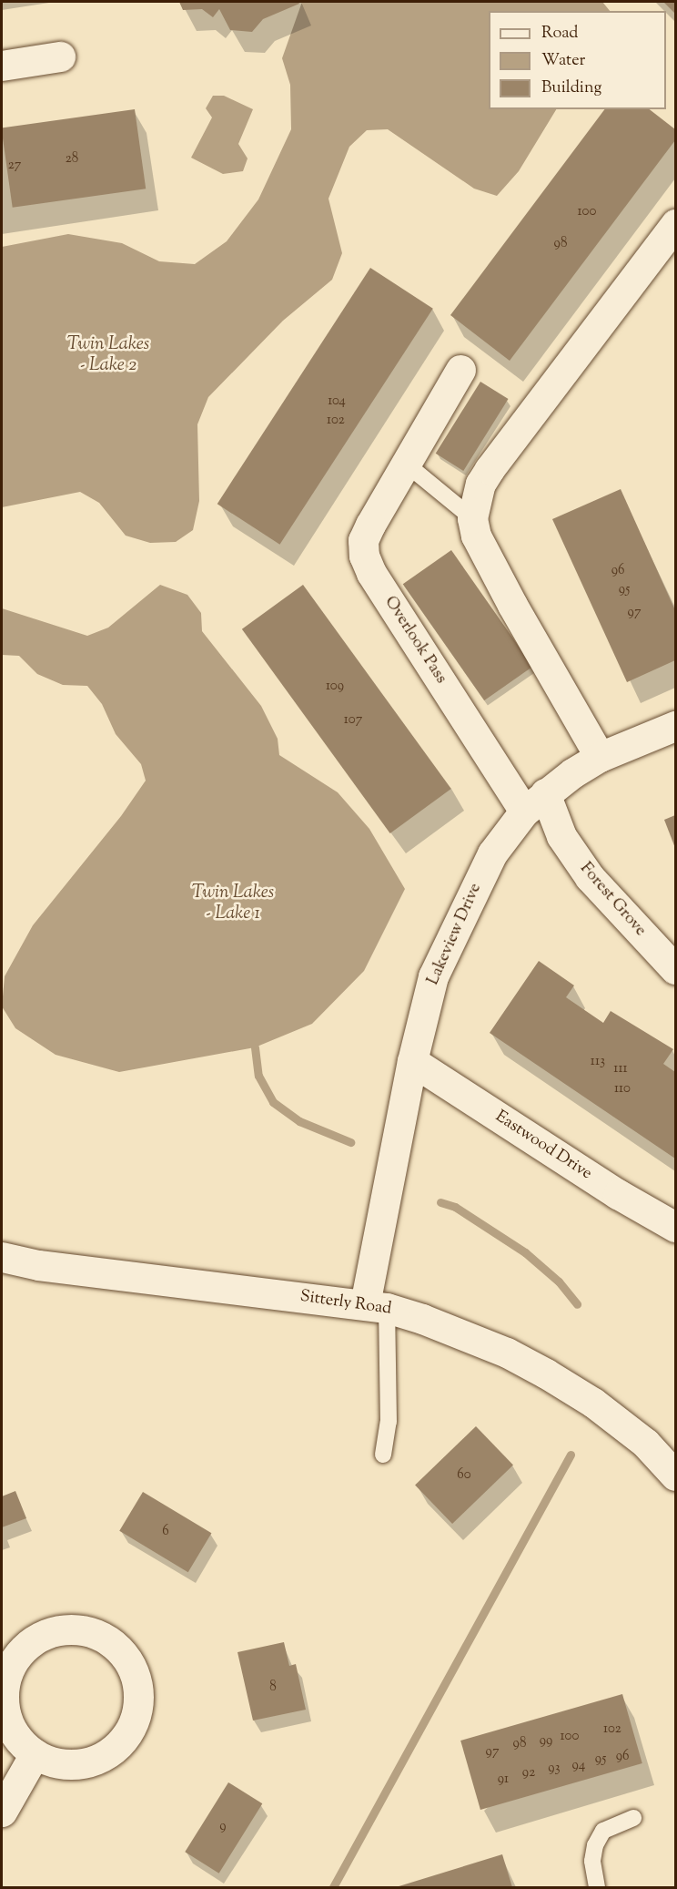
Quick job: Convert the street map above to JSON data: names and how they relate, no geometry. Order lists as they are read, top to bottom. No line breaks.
{"streets":{"street":["Overlook Pass","Forest Grove","Lakeview Drive","Eastwood Drive","Sitterly Road"]},"crossings":[["Overlook Pass","Forest Grove"],["Overlook Pass","Lakeview Drive"],["Forest Grove","Lakeview Drive"],["Lakeview Drive","Eastwood Drive"],["Lakeview Drive","Sitterly Road"]],"water":["Twin Lakes - Lake 2","Twin Lakes - Lake 1"],"house_numbers":["28","27","100","98","104","102","96","95","97","109","107","113","111","110","60","6","8","102","100","99","98","97","96","95","94","93","92","91","9"],"legend":["Road","Water","Building"]}
